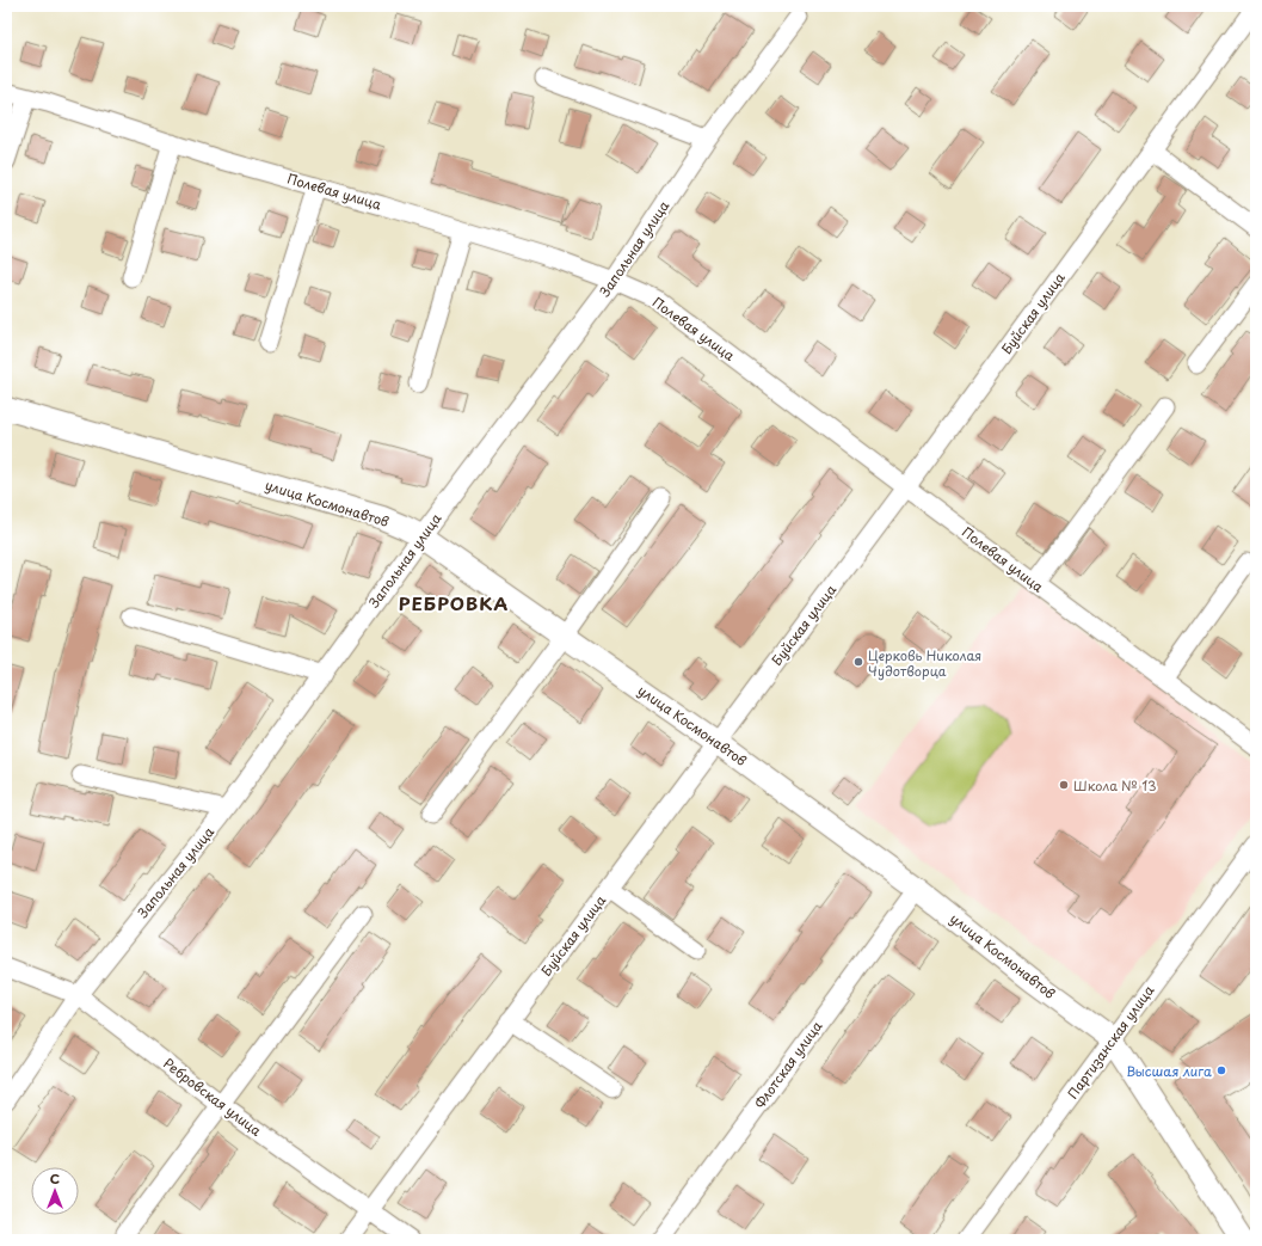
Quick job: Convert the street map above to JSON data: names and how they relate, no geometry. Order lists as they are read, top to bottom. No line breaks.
{"streets":{"street":["Полевая улица","Запольная улица","Буйская улица","улица Космонавтов","Партизанская улица","Флотская улица","Ребровская улица"]},"crossings":[["Полевая улица","Запольная улица"],["Полевая улица","Буйская улица"],["Запольная улица","улица Космонавтов"],["Запольная улица","Ребровская улица"],["Буйская улица","улица Космонавтов"],["Буйская улица","Ребровская улица"],["улица Космонавтов","Партизанская улица"],["улица Космонавтов","Флотская улица"]],"districts":["РЕБРОВКА"],"places":["Церковь Николая Чудотворца","Школа № 13","Высшая лига"],"north":"top"}
